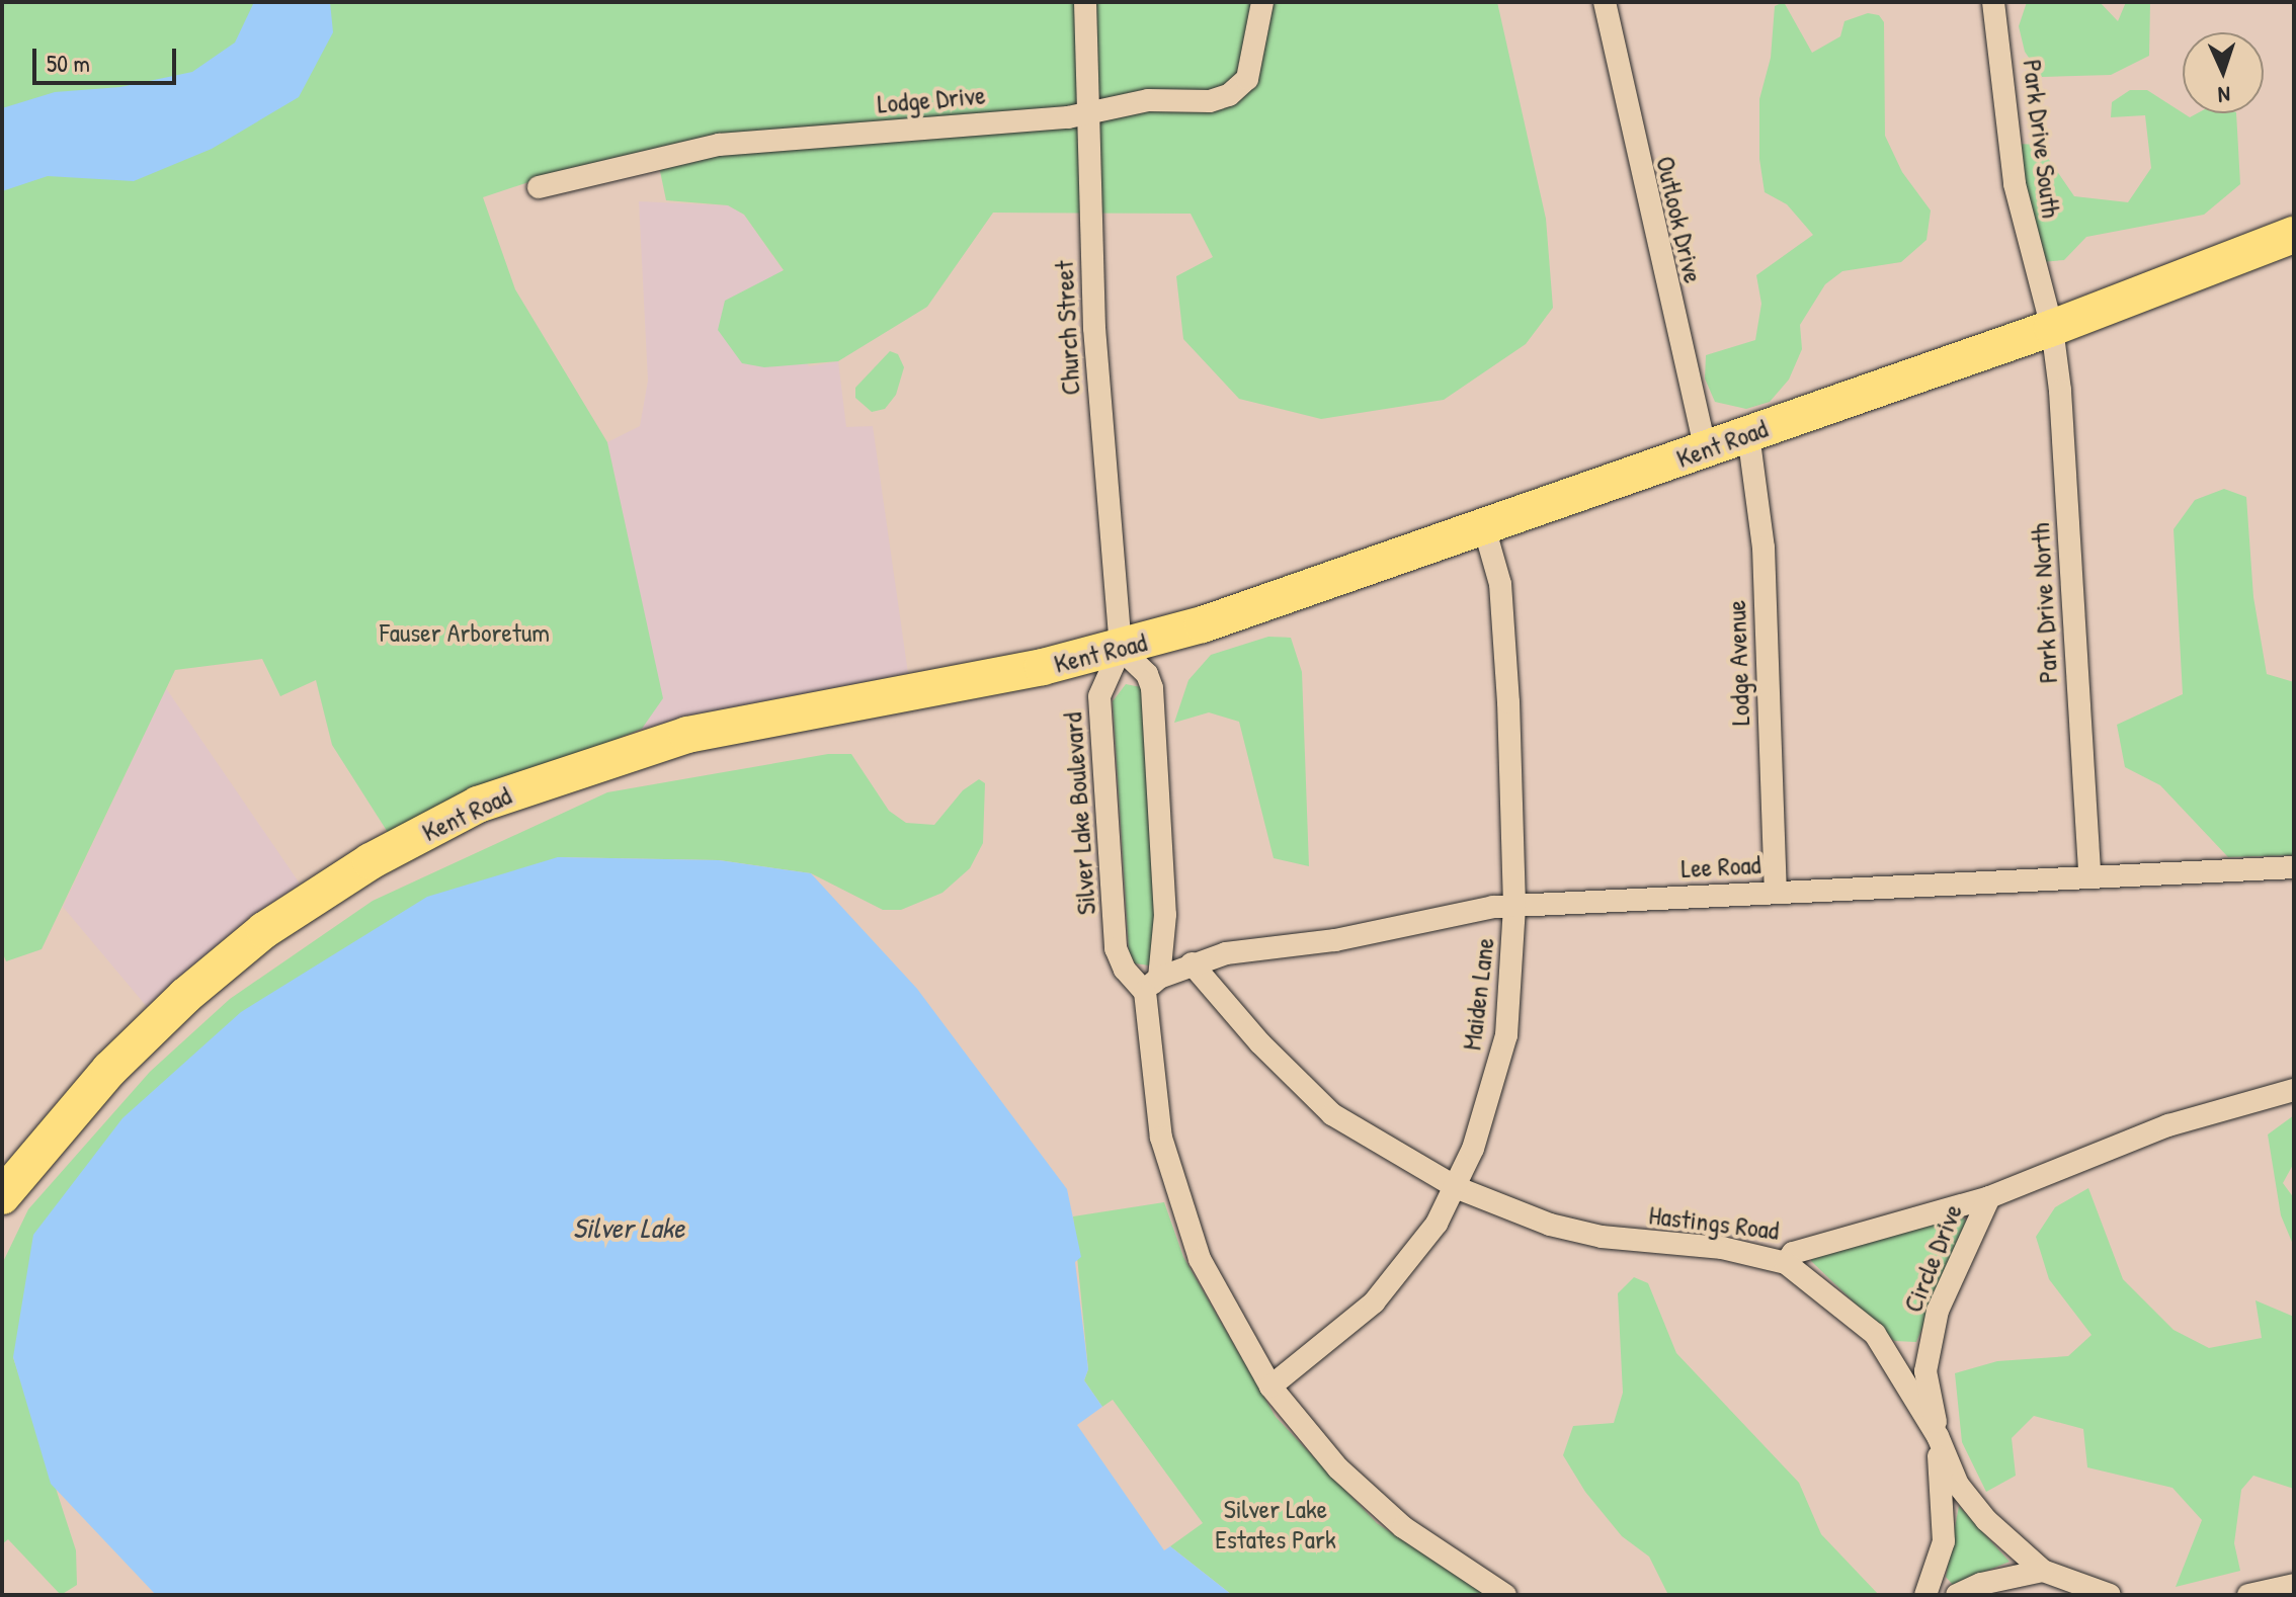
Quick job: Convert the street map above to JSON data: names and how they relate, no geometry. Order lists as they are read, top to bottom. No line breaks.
{"streets":{"main road":["Kent Road"],"street":["Lodge Drive","Park Drive South","Outlook Drive","Church Street","Park Drive North","Lodge Avenue","Silver Lake Boulevard","Lee Road","Maiden Lane","Hastings Road","Circle Drive"]},"crossings":[["Lodge Drive","Church Street"],["Park Drive South","Kent Road"],["Park Drive South","Park Drive North"],["Outlook Drive","Kent Road"],["Church Street","Kent Road"],["Church Street","Silver Lake Boulevard"],["Kent Road","Park Drive North"],["Kent Road","Lodge Avenue"],["Kent Road","Silver Lake Boulevard"],["Kent Road","Maiden Lane"],["Park Drive North","Lee Road"],["Lodge Avenue","Lee Road"],["Silver Lake Boulevard","Lee Road"],["Lee Road","Maiden Lane"],["Lee Road","Hastings Road"],["Maiden Lane","Hastings Road"],["Hastings Road","Circle Drive"]],"water":["Silver Lake"],"parks":["Fauser Arboretum","Silver Lake Estates Park"],"scale_bar":"50 m","north":"bottom"}
